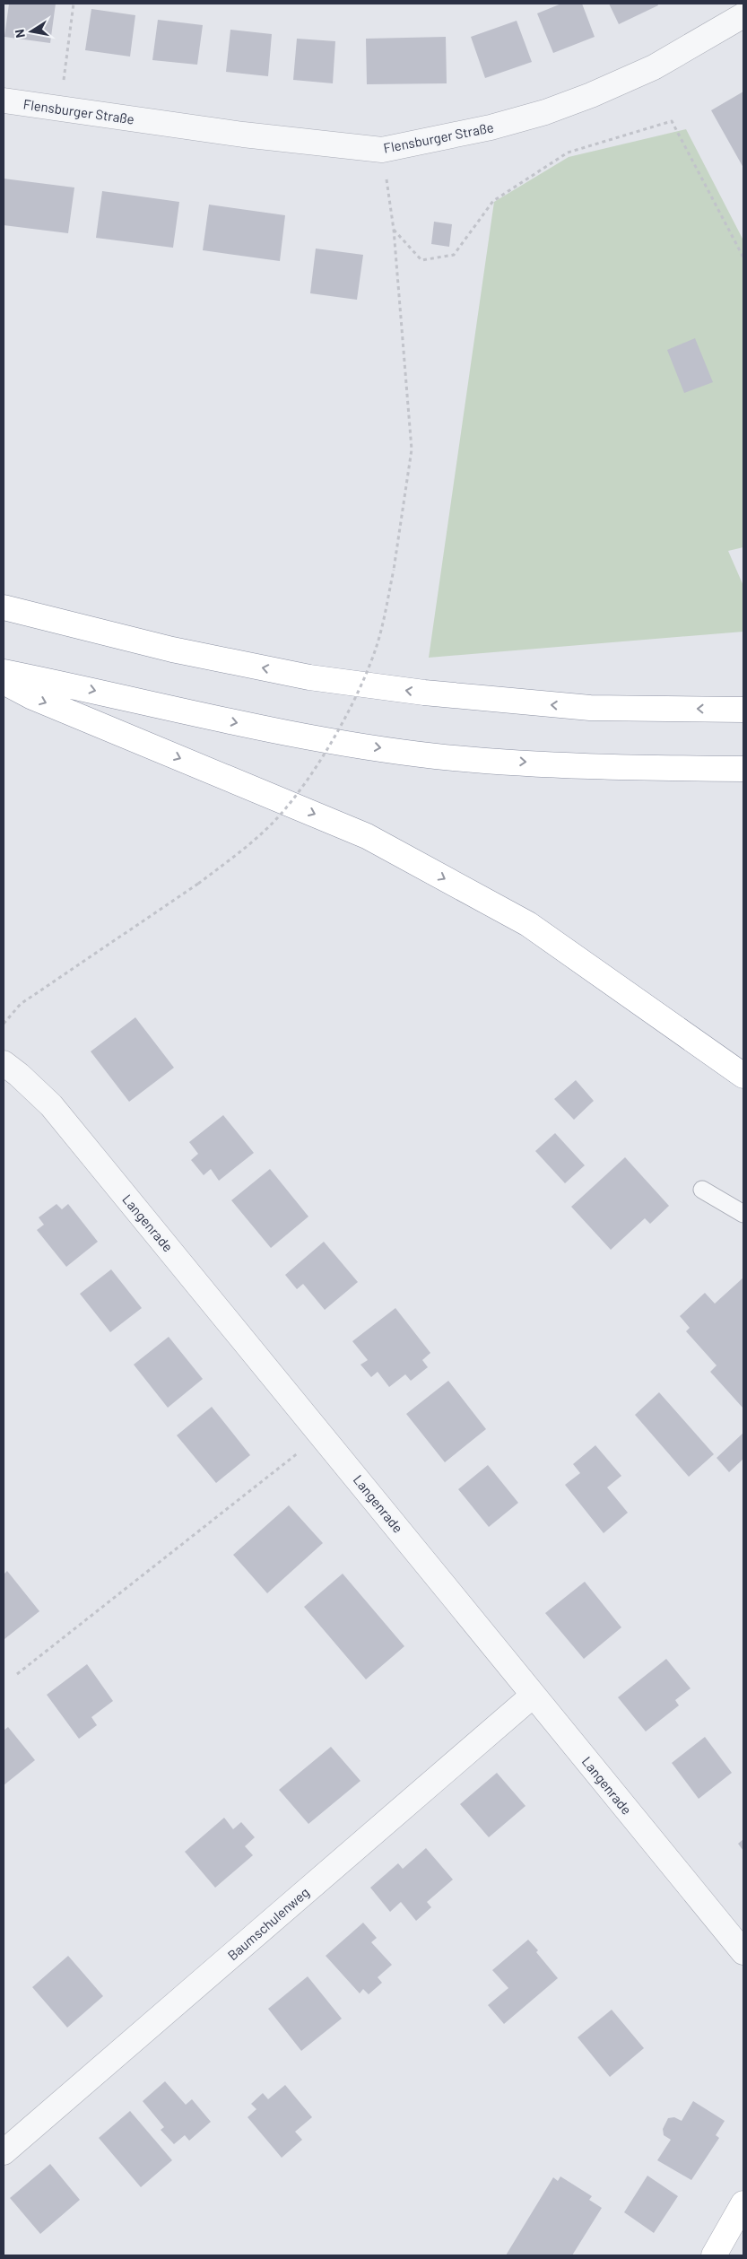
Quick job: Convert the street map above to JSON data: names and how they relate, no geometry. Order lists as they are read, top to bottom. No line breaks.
{"streets":{"street":["Flensburger Straße","Langenrade","Baumschulenweg"]},"crossings":[["Langenrade","Baumschulenweg"]],"north":"left"}
